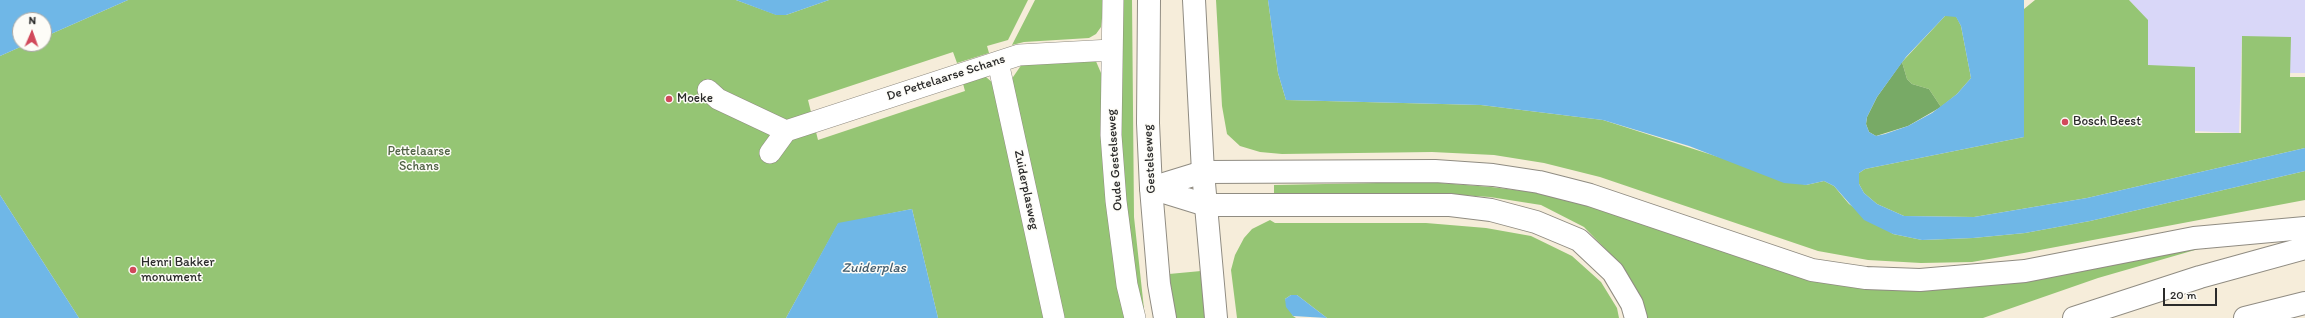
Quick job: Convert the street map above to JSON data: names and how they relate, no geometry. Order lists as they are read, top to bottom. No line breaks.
{"streets":{"main road":["Gestelseweg"],"street":["De Pettelaarse Schans","Oude Gestelseweg","Zuiderplasweg"]},"crossings":[["De Pettelaarse Schans","Oude Gestelseweg"],["De Pettelaarse Schans","Zuiderplasweg"]],"water":["Zuiderplas"],"parks":["Pettelaarse Schans"],"places":["Moeke","Bosch Beest","Henri Bakker monument"],"scale_bar":"20 m","north":"top"}
